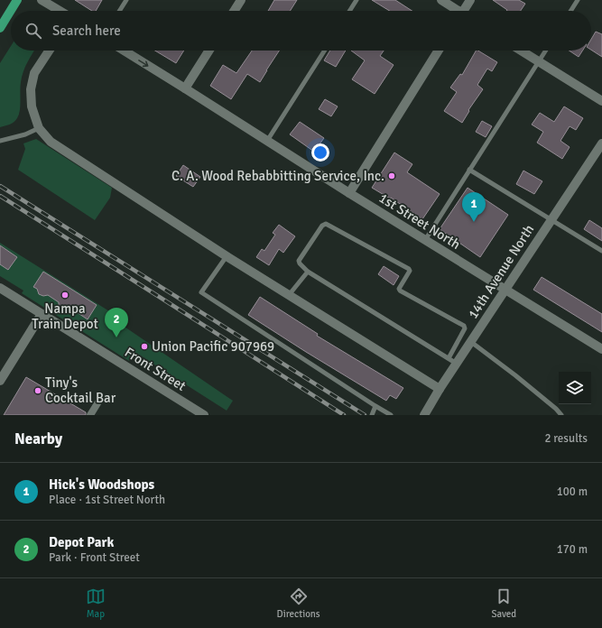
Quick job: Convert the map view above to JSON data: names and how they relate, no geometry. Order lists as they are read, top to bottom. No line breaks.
{"streets":{"street":["1st Street North","14th Avenue North","Front Street"]},"crossings":[["1st Street North","14th Avenue North"]],"places":["C. A. Wood Rebabbitting Service, Inc.","Nampa Train Depot","Union Pacific 907969","Tiny's Cocktail Bar"],"page":{"search":"Search here","pins":["1","2"],"heading":["Nearby","2 results"],"list":[{"mark":"1","name":"Hick's Woodshops","note":"Place · 1st Street North","value":"100 m"},{"mark":"2","name":"Depot Park","note":"Park · Front Street","value":"170 m"}],"nav":["Map","Directions","Saved"]}}
